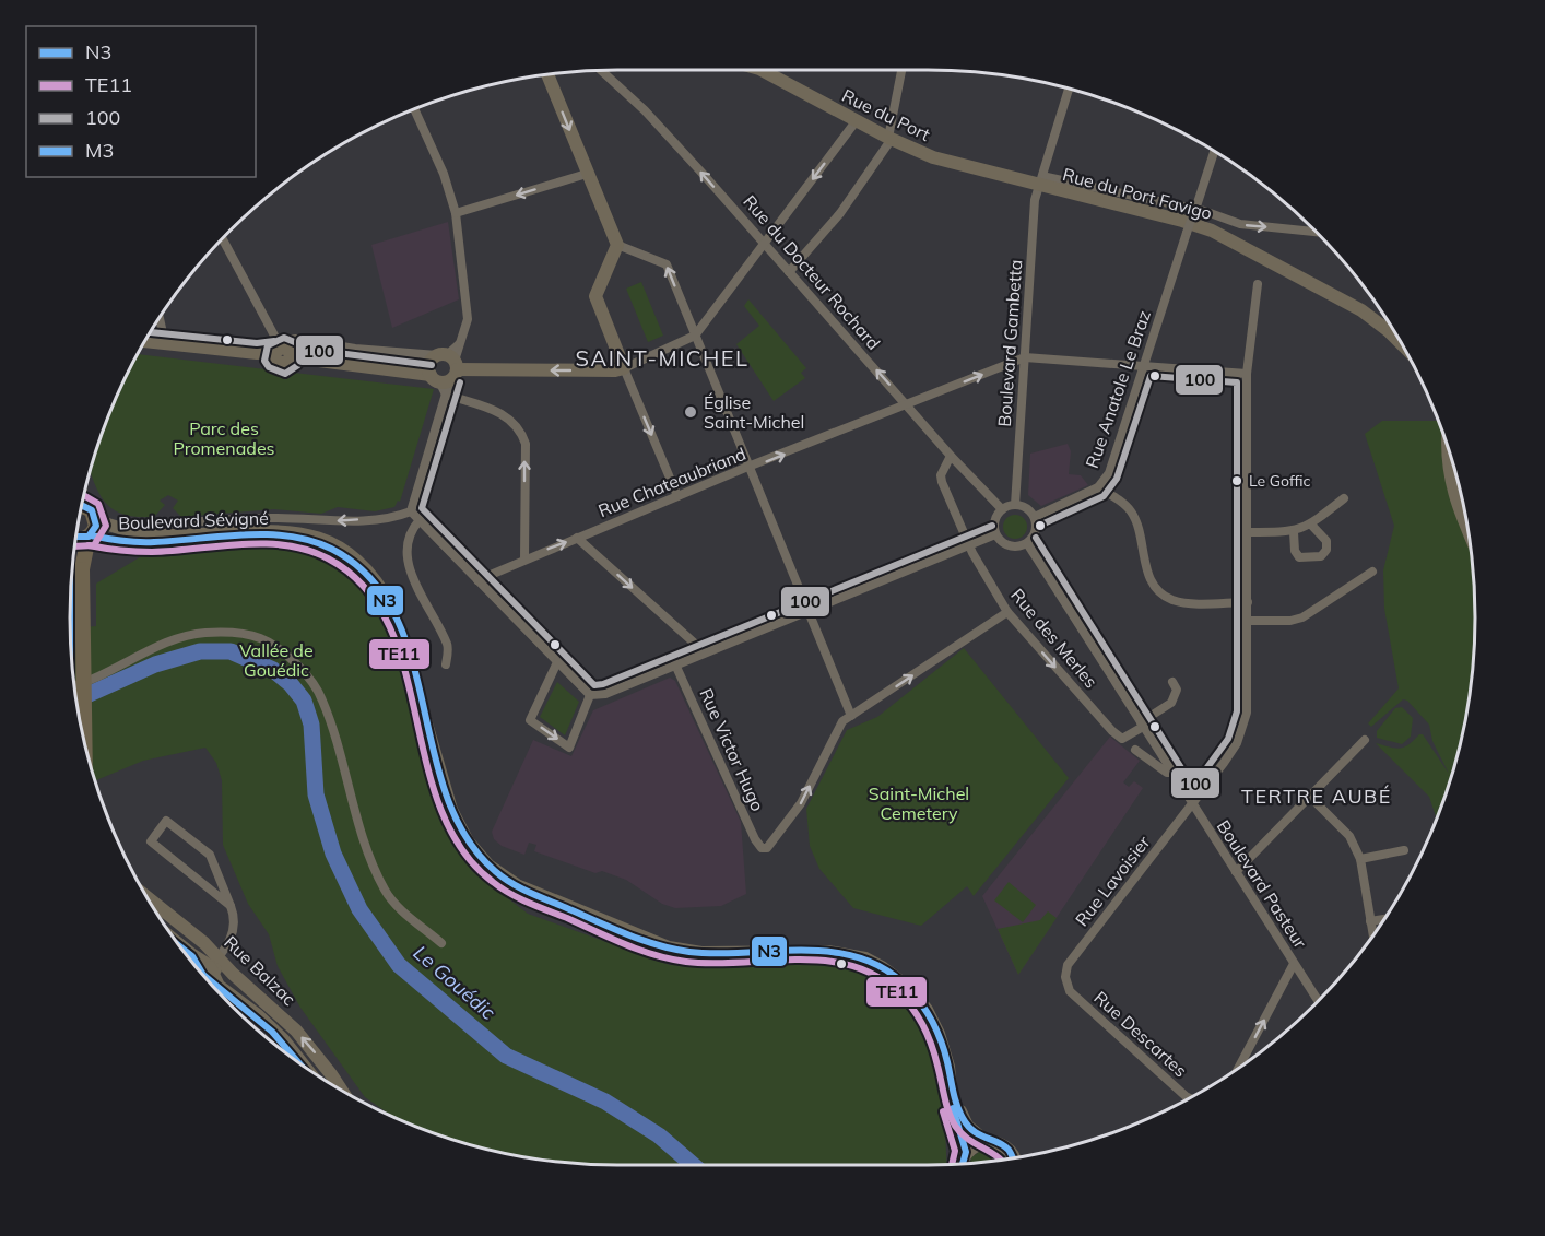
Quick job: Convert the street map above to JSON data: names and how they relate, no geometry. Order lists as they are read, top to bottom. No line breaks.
{"streets":{"street":["Rue du Port","Rue du Port Favigo","Rue du Docteur Rochard","Boulevard Gambetta","Rue Anatole Le Braz","Rue Chateaubriand","Boulevard Sévigné","Rue des Merles","Rue Victor Hugo","Rue Lavoisier","Boulevard Pasteur","Rue Balzac","Rue Descartes"]},"crossings":[["Rue du Port","Rue du Port Favigo"],["Rue du Port","Boulevard Gambetta"],["Rue du Port Favigo","Boulevard Gambetta"],["Rue du Docteur Rochard","Boulevard Gambetta"],["Rue du Docteur Rochard","Rue Anatole Le Braz"],["Rue du Docteur Rochard","Rue Chateaubriand"],["Rue du Docteur Rochard","Rue des Merles"],["Rue du Docteur Rochard","Boulevard Pasteur"],["Boulevard Gambetta","Rue Anatole Le Braz"],["Boulevard Gambetta","Rue Chateaubriand"],["Boulevard Gambetta","Boulevard Pasteur"],["Rue Anatole Le Braz","Boulevard Pasteur"],["Rue des Merles","Boulevard Pasteur"],["Rue Lavoisier","Boulevard Pasteur"],["Rue Lavoisier","Rue Descartes"]],"one_way":["Rue du Docteur Rochard","Rue Chateaubriand","Rue des Merles"],"districts":["SAINT-MICHEL","TERTRE AUBÉ"],"water":["Le Gouédic"],"parks":["Parc des Promenades","Vallée de Gouédic","Saint-Michel Cemetery"],"places":["Église Saint-Michel","Le Goffic"],"lines":["transit line 100","transit line TE11","transit line N3","transit line M3"],"legend":["N3","TE11","100","M3"]}
